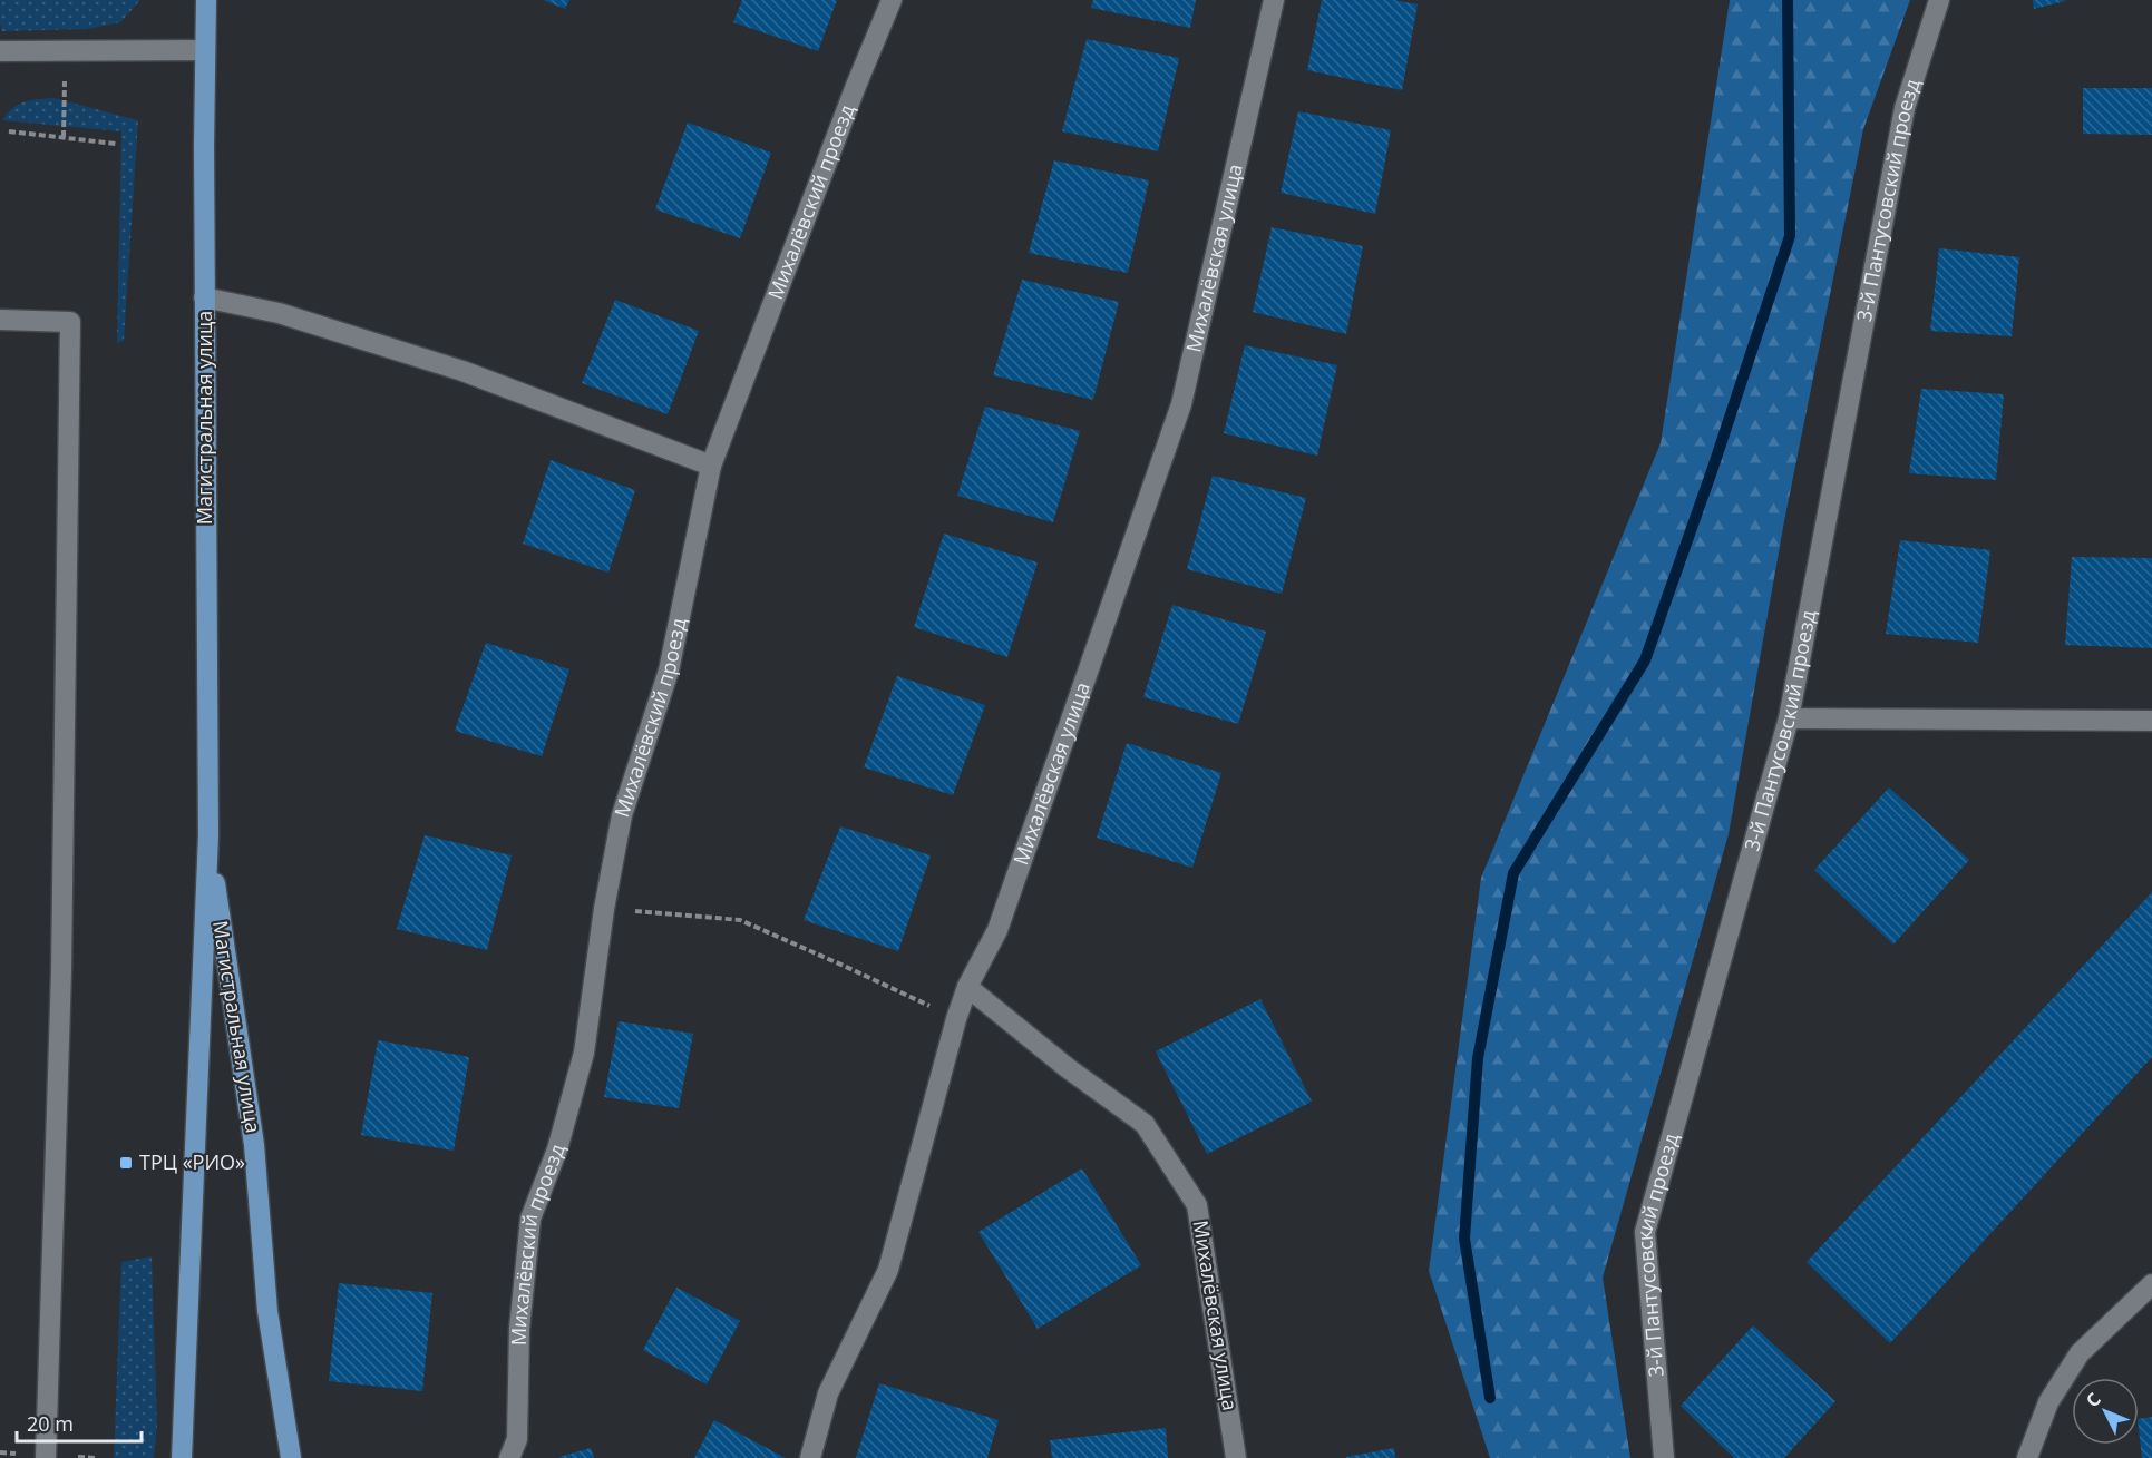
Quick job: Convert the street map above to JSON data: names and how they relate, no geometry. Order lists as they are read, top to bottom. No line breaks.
{"streets":{"highway":["Магистральная улица"],"street":["3-й Пантусовский проезд","Михалёвский проезд","Михалёвская улица"]},"places":{"transit":["ТРЦ «РИО»"]},"scale_bar":"20 m","north":"top left"}
